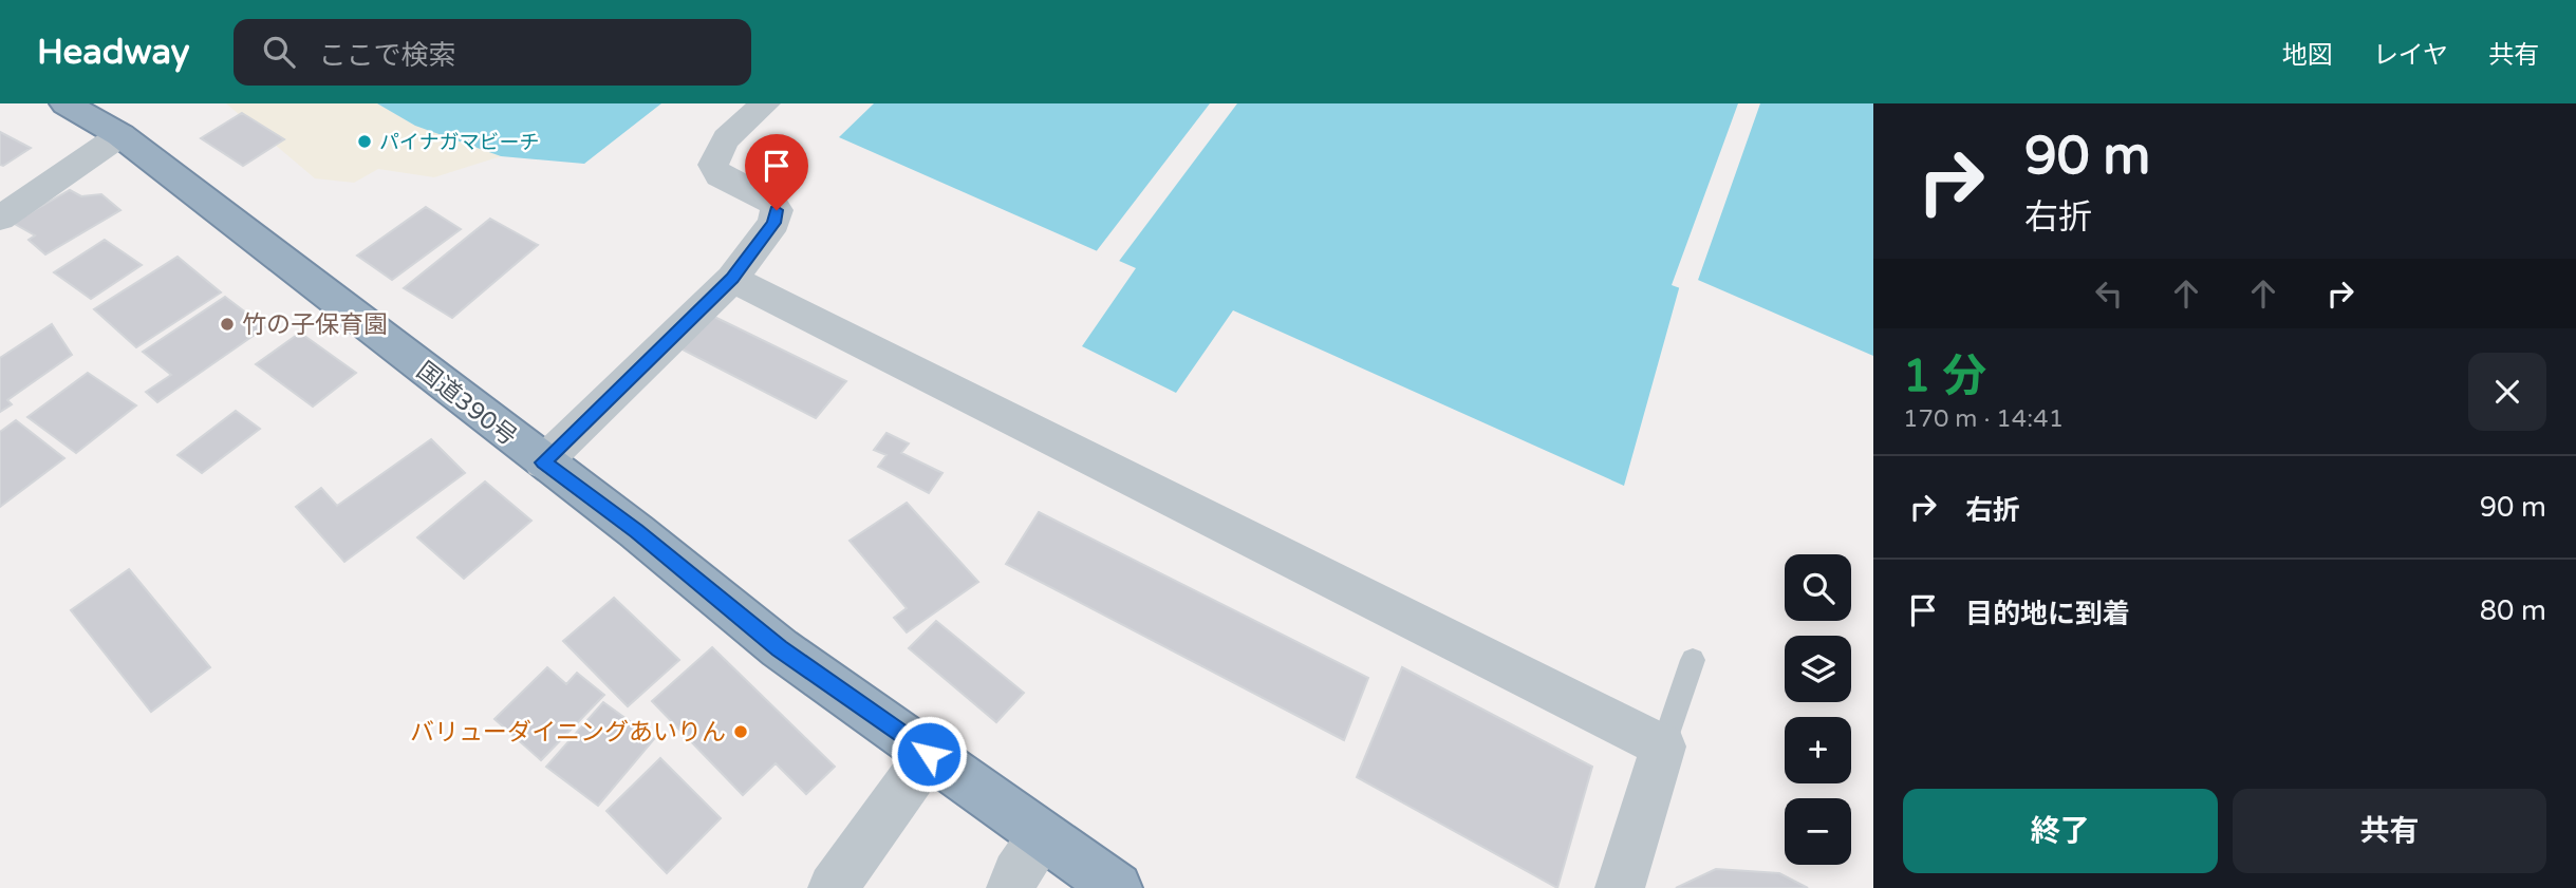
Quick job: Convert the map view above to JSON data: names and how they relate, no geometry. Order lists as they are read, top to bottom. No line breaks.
{"streets":{"highway":["国道390号"]},"places":["パイナガマビーチ","竹の子保育園","バリューダイニングあいりん"],"page":{"header":"Headway","search":"ここで検索","nav":["地図","レイヤ","共有"],"turn":["90 m","右折"],"heading":["1 分","170 m · 14:41"],"list":[{"name":"右折","value":"90 m"},{"name":"目的地に到着","value":"80 m"}],"map_buttons":["+","−"],"buttons":["終了","共有"]}}
